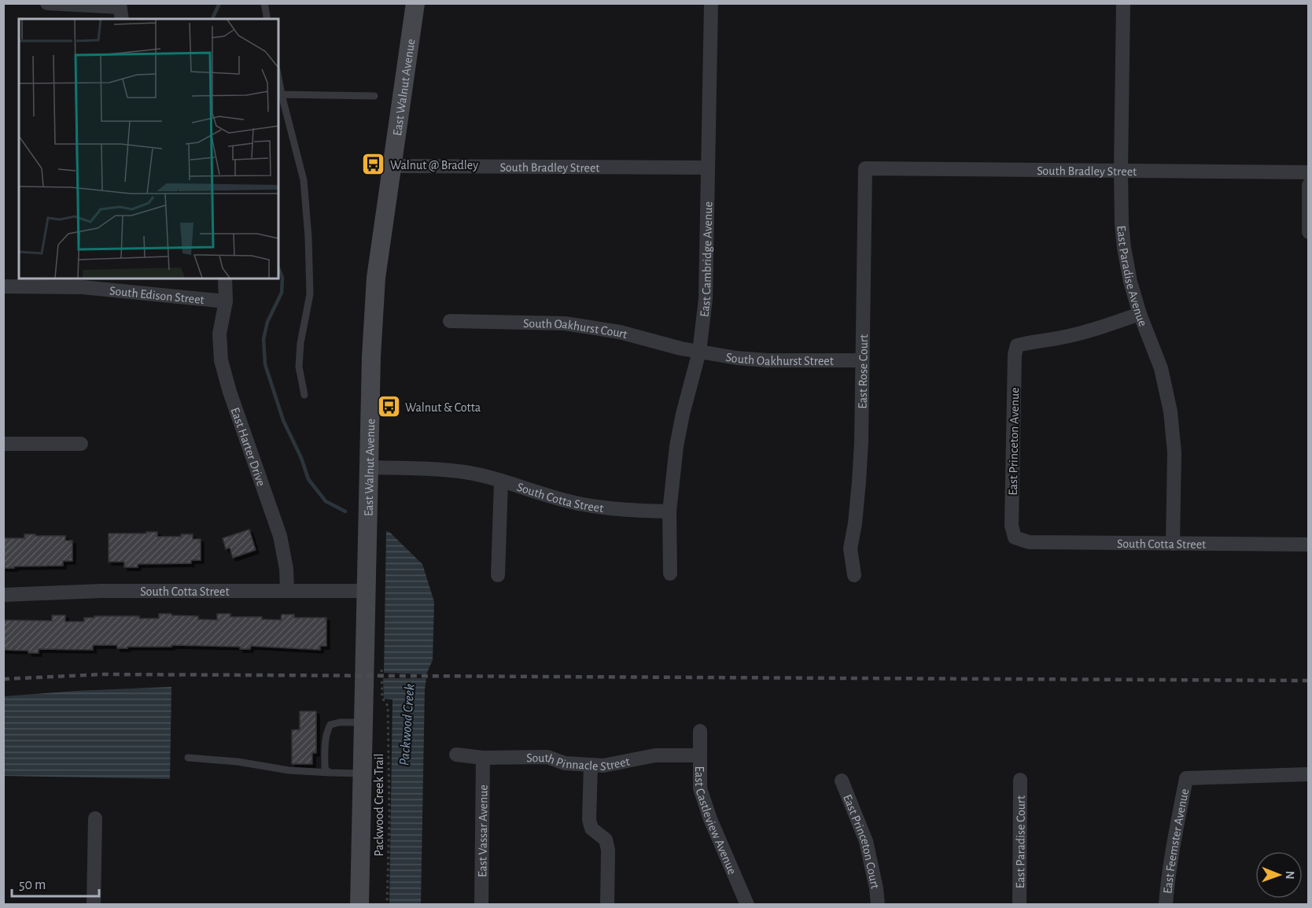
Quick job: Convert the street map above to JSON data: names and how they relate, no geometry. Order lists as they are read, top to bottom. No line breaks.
{"streets":{"main road":["East Walnut Avenue"],"street":["South Bradley Street","East Cambridge Avenue","East Paradise Avenue","South Edison Street","South Oakhurst Court","South Oakhurst Street","East Rose Court","East Princeton Avenue","East Harter Drive","South Cotta Street","South Pinnacle Street","East Castleview Avenue","East Vassar Avenue","East Feemster Avenue","East Princeton Court","East Paradise Court"],"path":["Packwood Creek Trail"]},"crossings":[["East Walnut Avenue","South Bradley Street"],["East Walnut Avenue","South Cotta Street"],["South Bradley Street","East Cambridge Avenue"],["South Bradley Street","East Paradise Avenue"],["South Bradley Street","East Rose Court"],["East Cambridge Avenue","South Oakhurst Court"],["East Cambridge Avenue","South Oakhurst Street"],["East Cambridge Avenue","South Cotta Street"],["East Paradise Avenue","East Princeton Avenue"],["East Paradise Avenue","South Cotta Street"],["South Edison Street","East Harter Drive"],["South Oakhurst Court","South Oakhurst Street"],["South Oakhurst Street","East Rose Court"],["East Princeton Avenue","South Cotta Street"],["East Harter Drive","South Cotta Street"],["South Pinnacle Street","East Castleview Avenue"],["South Pinnacle Street","East Vassar Avenue"]],"water":["Packwood Creek"],"places":{"bus stop":["Walnut @ Bradley","Walnut & Cotta"]},"scale_bar":"50 m","north":"right"}
